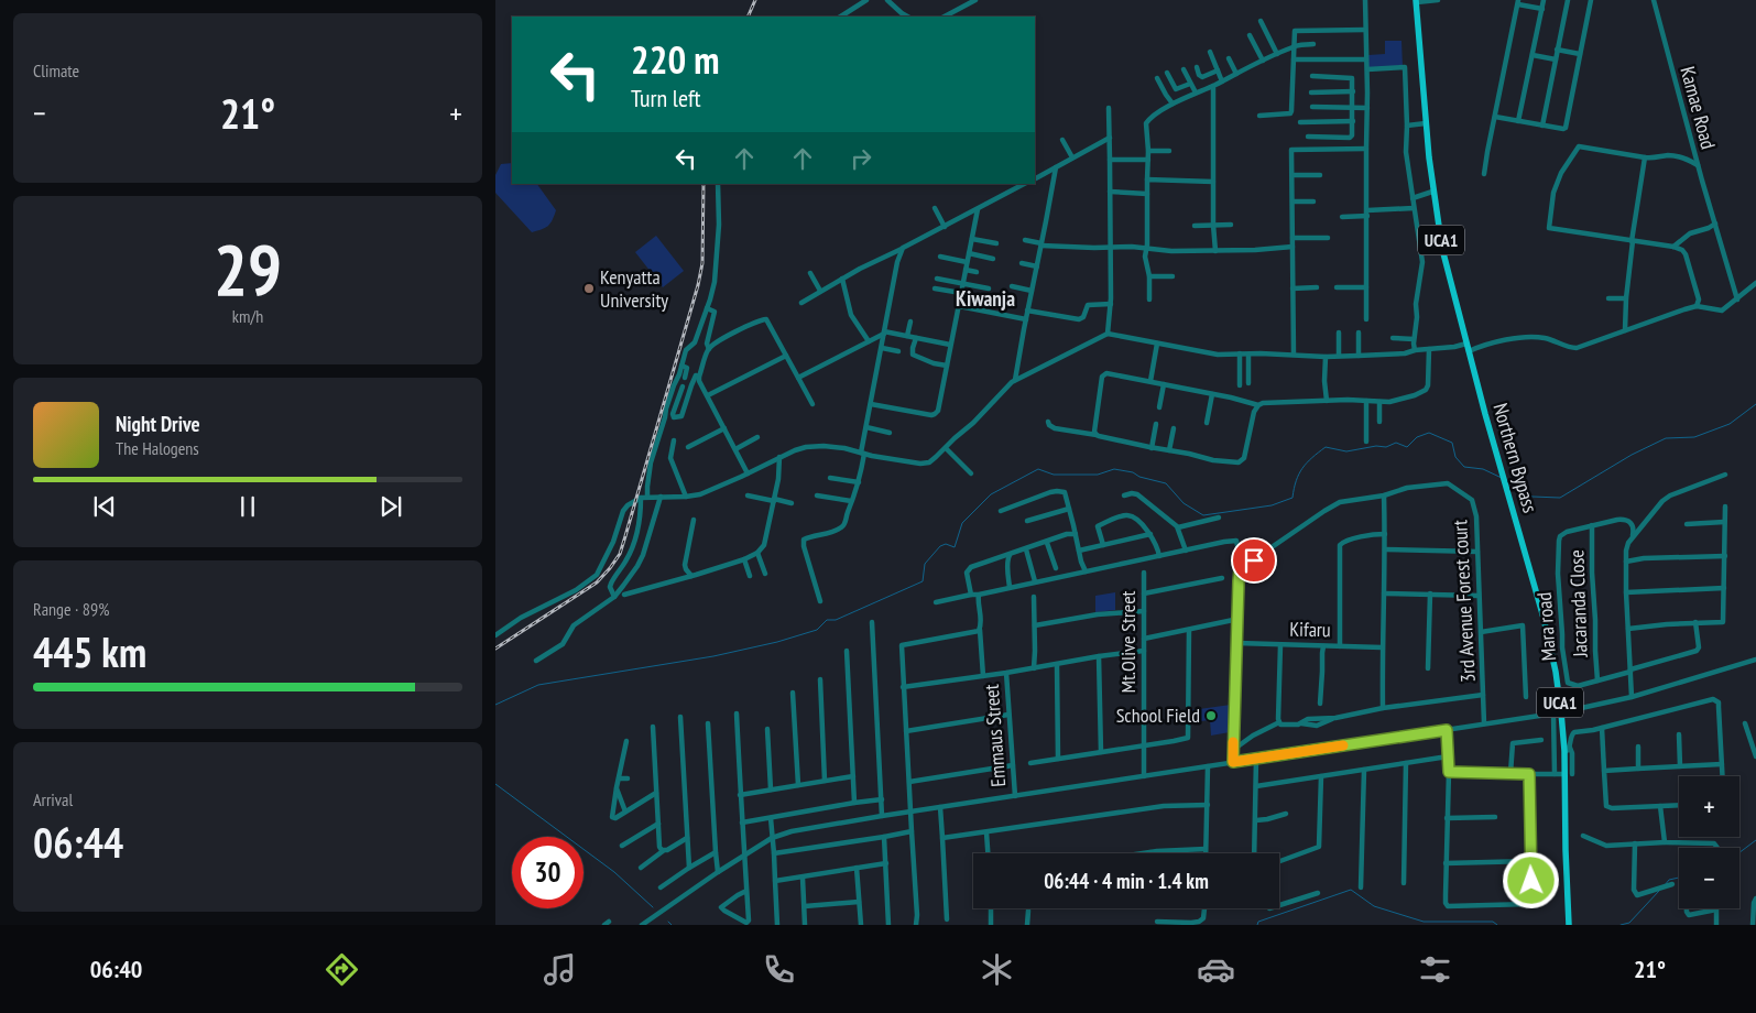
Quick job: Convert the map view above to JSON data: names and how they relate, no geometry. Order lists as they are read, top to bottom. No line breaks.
{"streets":{"main road":["UCA1","Northern Bypass"],"street":["Kamae Road","3rd Avenue Forest court","Jacaranda Close","Mara road","Kifaru","Mt.Olive Street","Emmaus Street"]},"crossings":[["Jacaranda Close","Mara road"]],"districts":["Kiwanja"],"places":["Kenyatta University","School Field"],"page":{"tile":["Climate",["29","km/h"],["Range · 89%","445 km"],["Arrival","06:44"]],"turn":["220 m","Turn left"],"heat":["−","21°","+"],"song":["Night Drive","The Halogens"],"map_buttons":["+","−"],"limit":"30","trip":"06:44 · 4 min · 1.4 km","tabs":["06:40","21°"]}}
